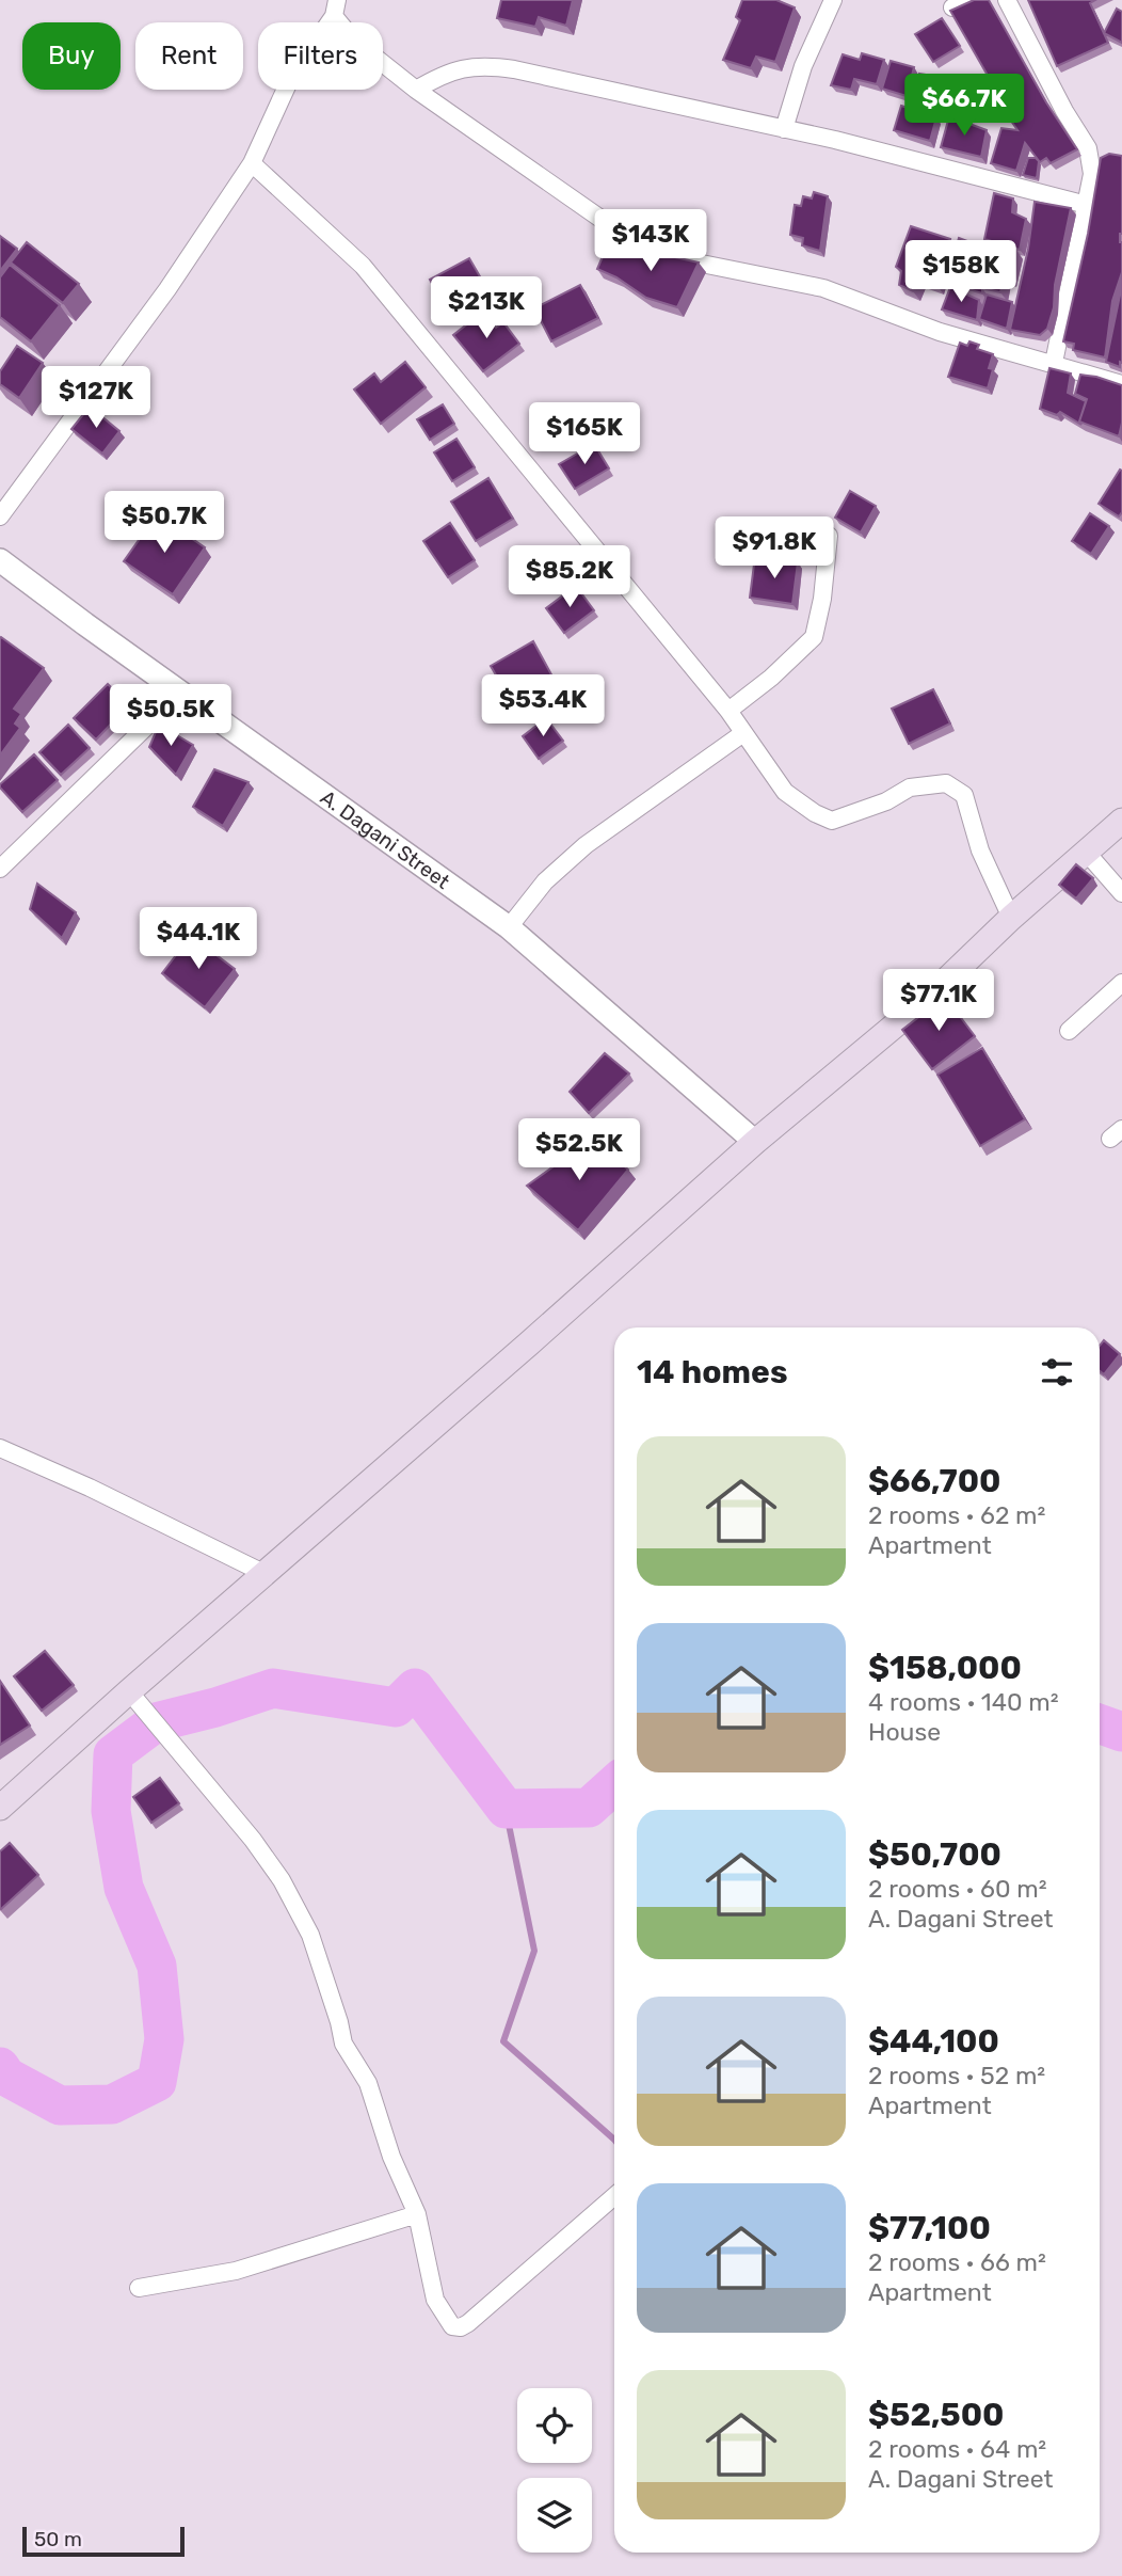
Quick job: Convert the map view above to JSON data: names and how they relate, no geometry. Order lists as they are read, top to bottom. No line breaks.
{"streets":{"street":["A. Dagani Street"]},"scale_bar":"50 m","page":{"chip":["Buy","Rent","Filters"],"price":["$66.7K","$143K","$158K","$213K","$127K","$165K","$50.7K","$91.8K","$85.2K","$53.4K","$50.5K","$44.1K","$77.1K","$52.5K"],"heading":"14 homes","list":[{"name":"$66,700","note":"2 rooms · 62 m² · Apartment"},{"name":"$158,000","note":"4 rooms · 140 m² · House"},{"name":"$50,700","note":"2 rooms · 60 m² · A. Dagani Street"},{"name":"$44,100","note":"2 rooms · 52 m² · Apartment"},{"name":"$77,100","note":"2 rooms · 66 m² · Apartment"},{"name":"$52,500","note":"2 rooms · 64 m² · A. Dagani Street"}],"scale":"50 m"}}
